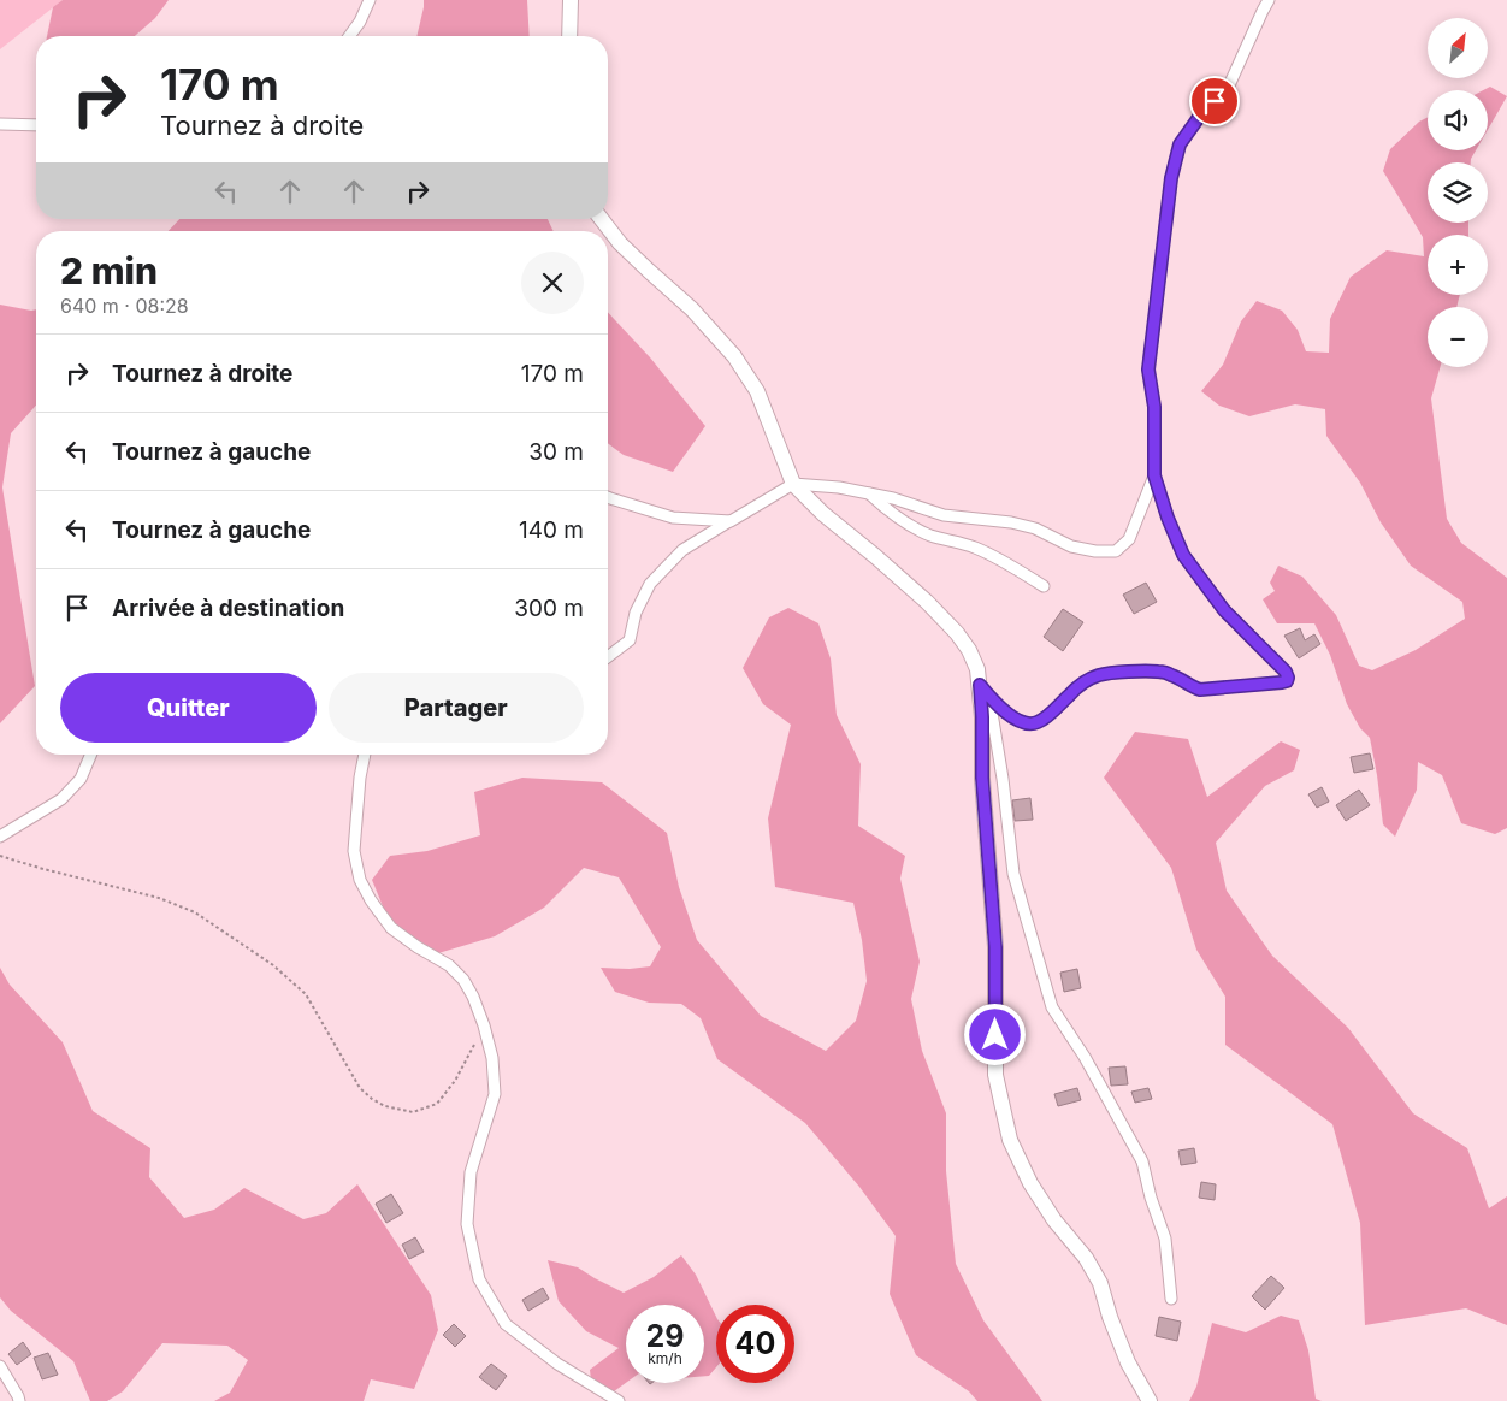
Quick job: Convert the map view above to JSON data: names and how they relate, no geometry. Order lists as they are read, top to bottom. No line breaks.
{"north":"top right","page":{"map_buttons":["+","−"],"turn":["170 m","Tournez à droite"],"heading":["2 min","640 m · 08:28"],"list":[{"name":"Tournez à droite","value":"170 m"},{"name":"Tournez à gauche","value":"30 m"},{"name":"Tournez à gauche","value":"140 m"},{"name":"Arrivée à destination","value":"300 m"}],"buttons":["Quitter","Partager"],"speed":"29 km/h","limit":"40"}}
